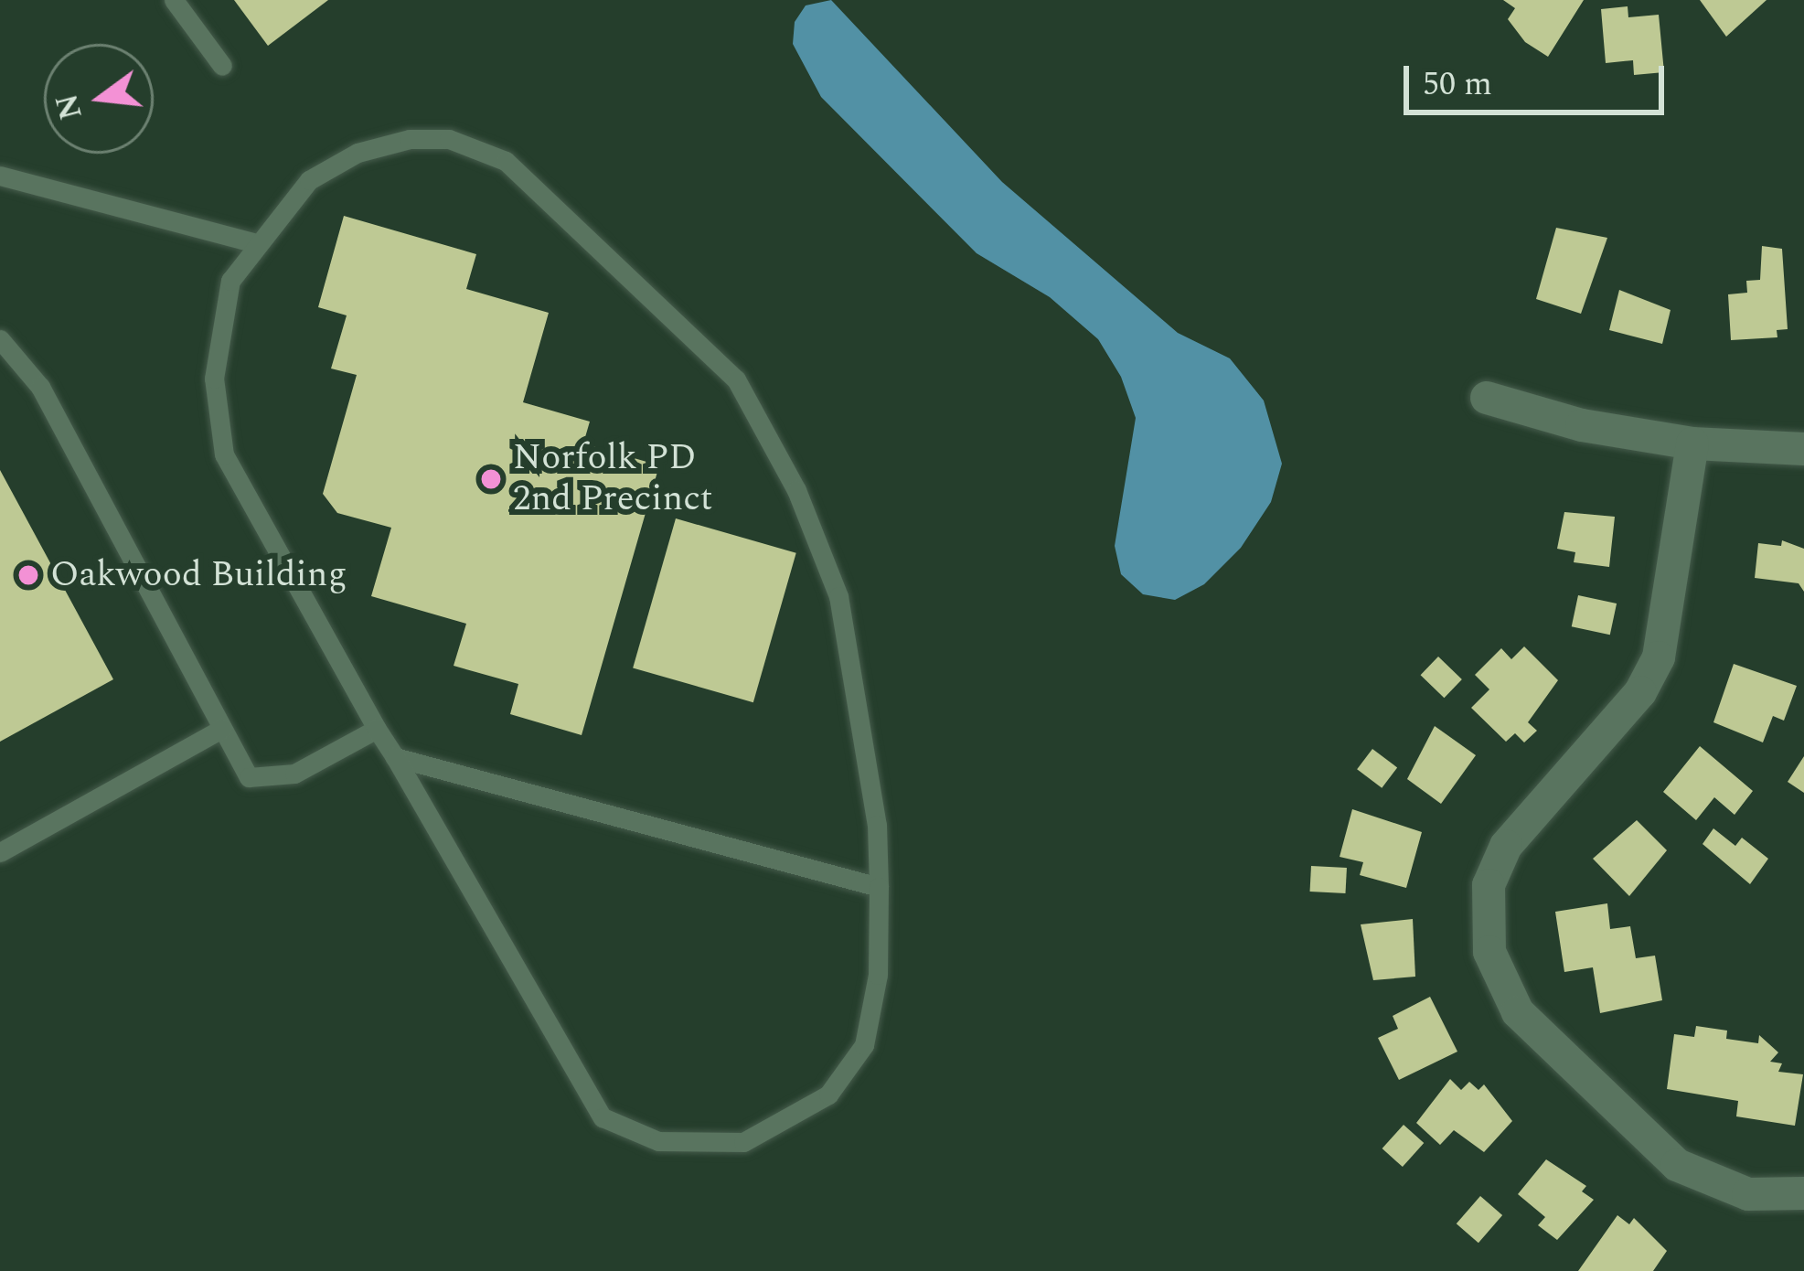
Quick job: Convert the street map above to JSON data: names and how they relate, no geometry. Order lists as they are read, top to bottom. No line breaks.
{"places":["Norfolk PD 2nd Precinct","Oakwood Building"],"scale_bar":"50 m","north":"left"}
